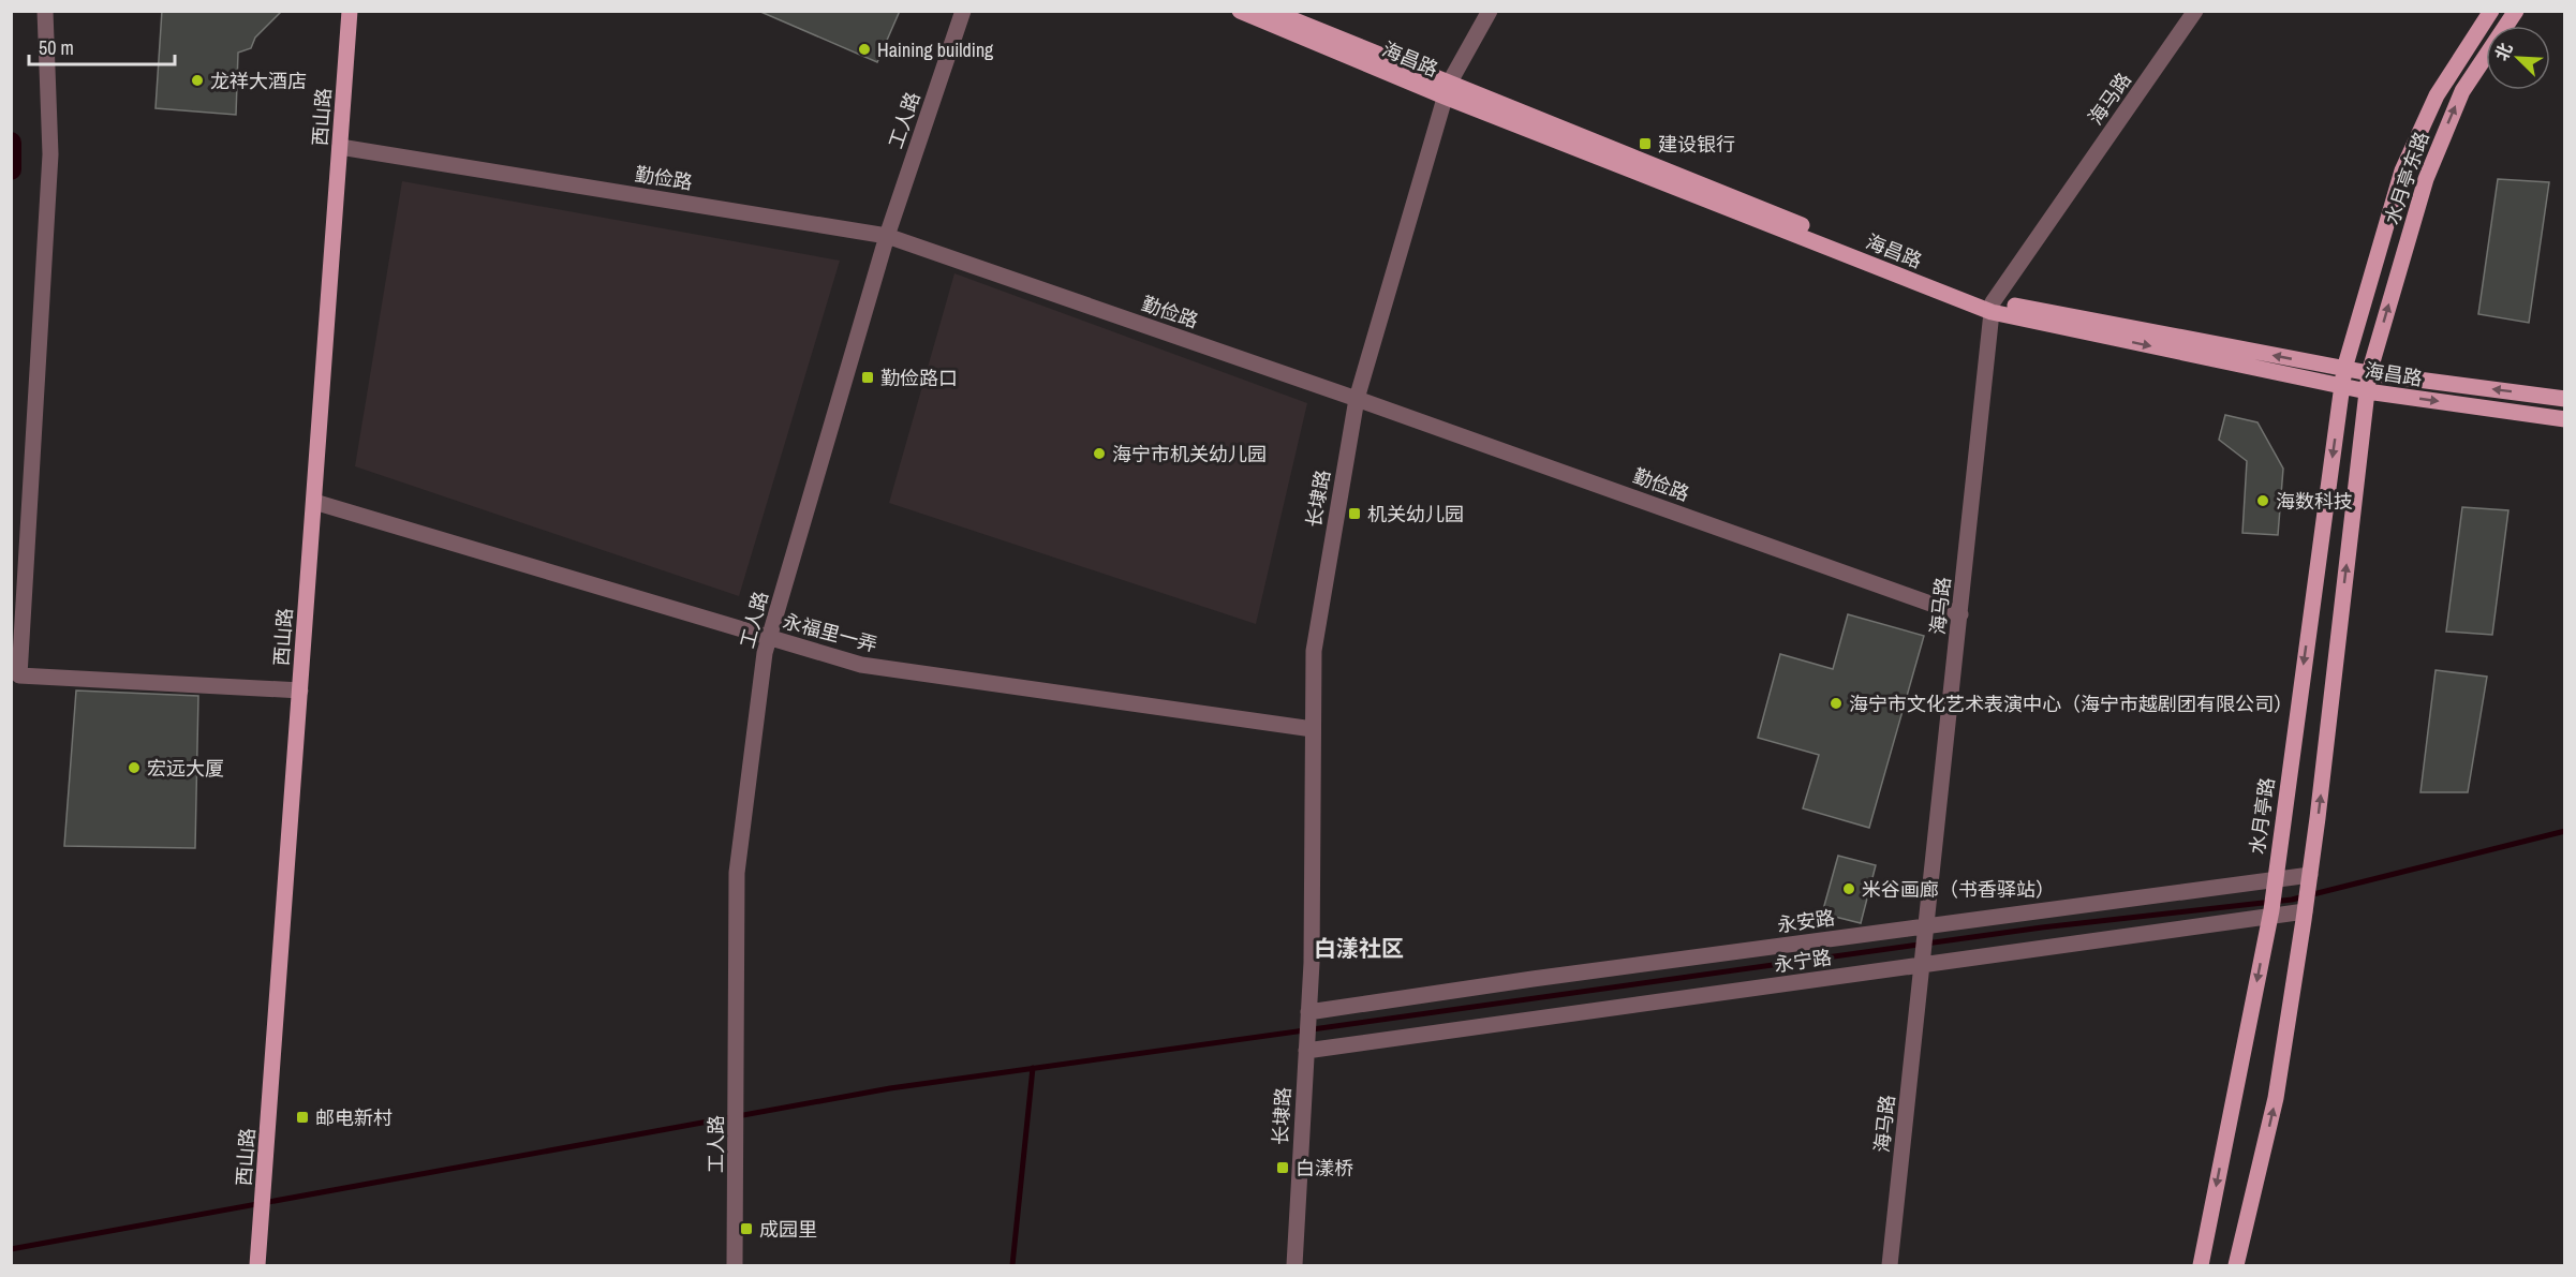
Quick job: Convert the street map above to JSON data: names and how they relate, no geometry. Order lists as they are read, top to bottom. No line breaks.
{"streets":{"main road":["海昌路","西山路","水月亭东路","水月亭路"],"street":["海马路","工人路","勤俭路","长埭路","永福里一弄","永安路","永宁路"]},"crossings":[["海昌路","海马路"],["海昌路","水月亭东路"],["海昌路","长埭路"],["海昌路","水月亭路"],["海马路","勤俭路"],["海马路","永安路"],["海马路","永宁路"],["西山路","勤俭路"],["西山路","永福里一弄"],["工人路","勤俭路"],["工人路","永福里一弄"],["勤俭路","长埭路"],["水月亭东路","水月亭路"],["水月亭东路","永安路"],["水月亭东路","永宁路"],["长埭路","永福里一弄"],["长埭路","永安路"],["长埭路","永宁路"],["水月亭路","永安路"],["水月亭路","永宁路"]],"districts":["白漾社区"],"places":{"other":["Haining building","龙祥大酒店","海宁市机关幼儿园","海数科技","海宁市文化艺术表演中心（海宁市越剧团有限公司）","宏远大厦","米谷画廊（书香驿站）"],"transit":["建设银行","勤俭路口","机关幼儿园","邮电新村","白漾桥","成园里"]},"scale_bar":"50 m","north":"top left"}
